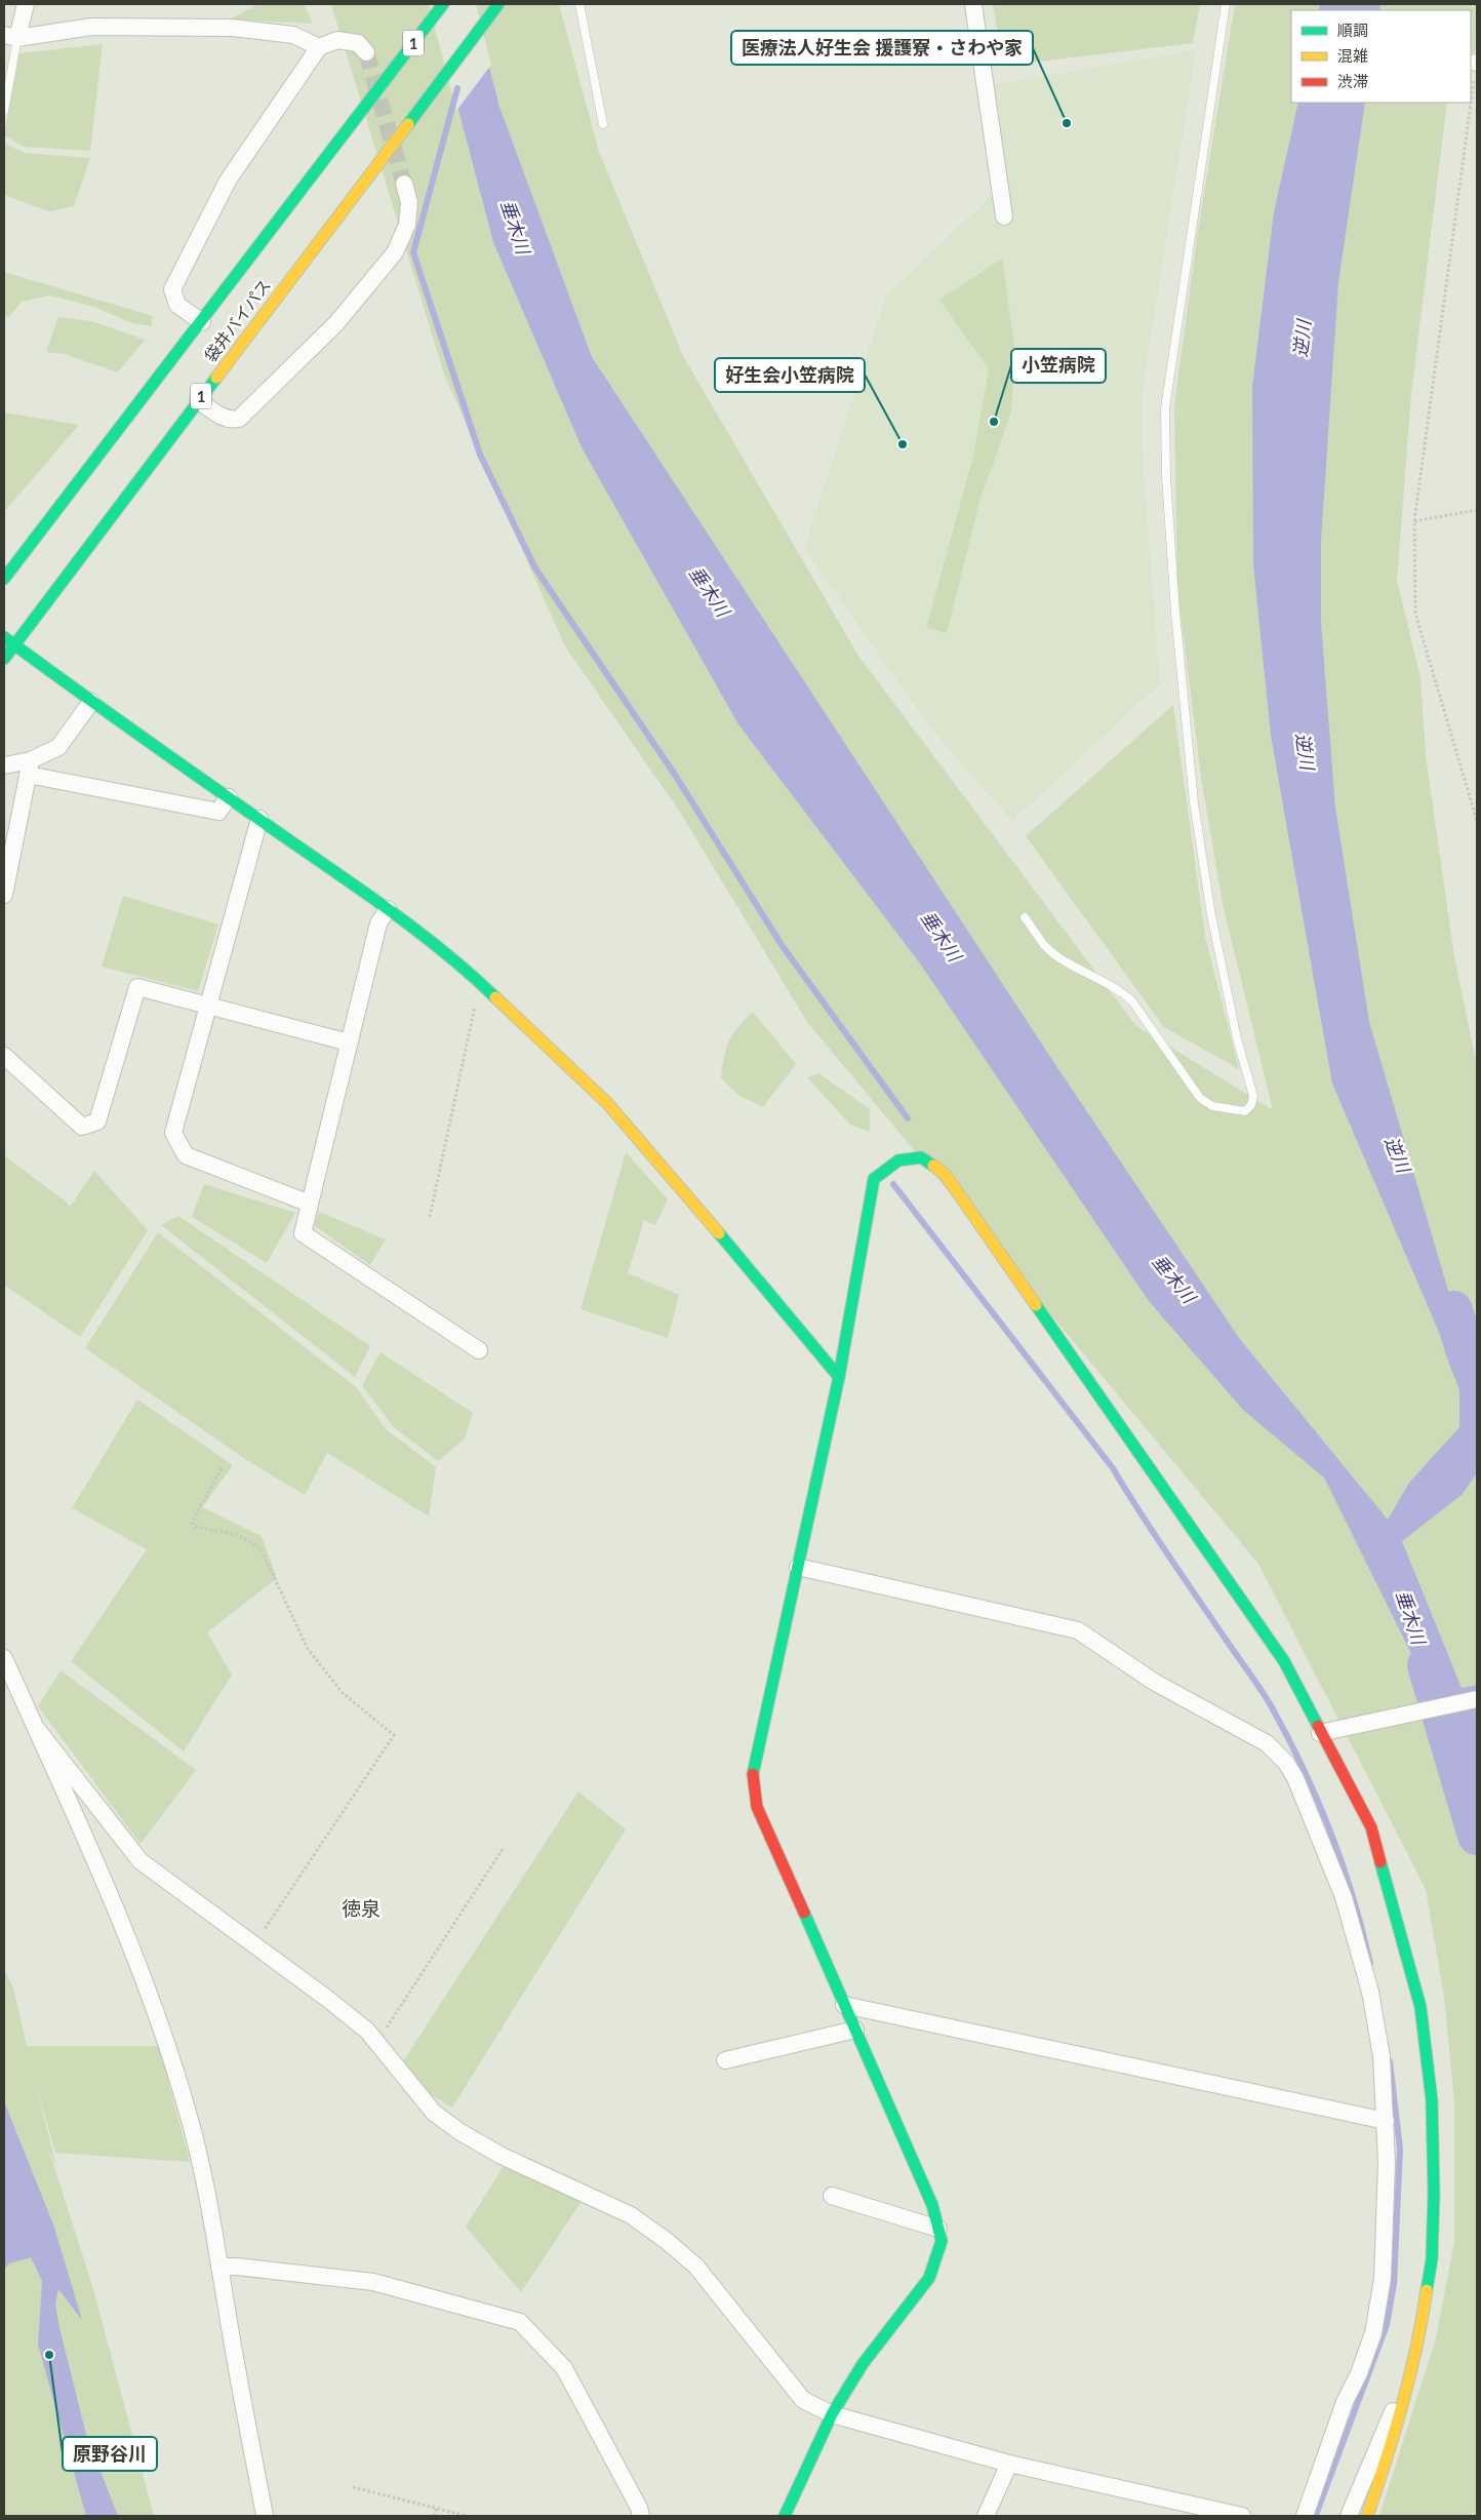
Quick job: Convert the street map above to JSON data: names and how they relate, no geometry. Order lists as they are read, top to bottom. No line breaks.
{"streets":{"main road":["1","袋井バイパス"]},"districts":["徳泉"],"water":["垂木川","逆川"],"places":["医療法人好生会 援護寮・さわや家","小笠病院","好生会小笠病院","原野谷川"],"legend":["順調","混雑","渋滞"]}
